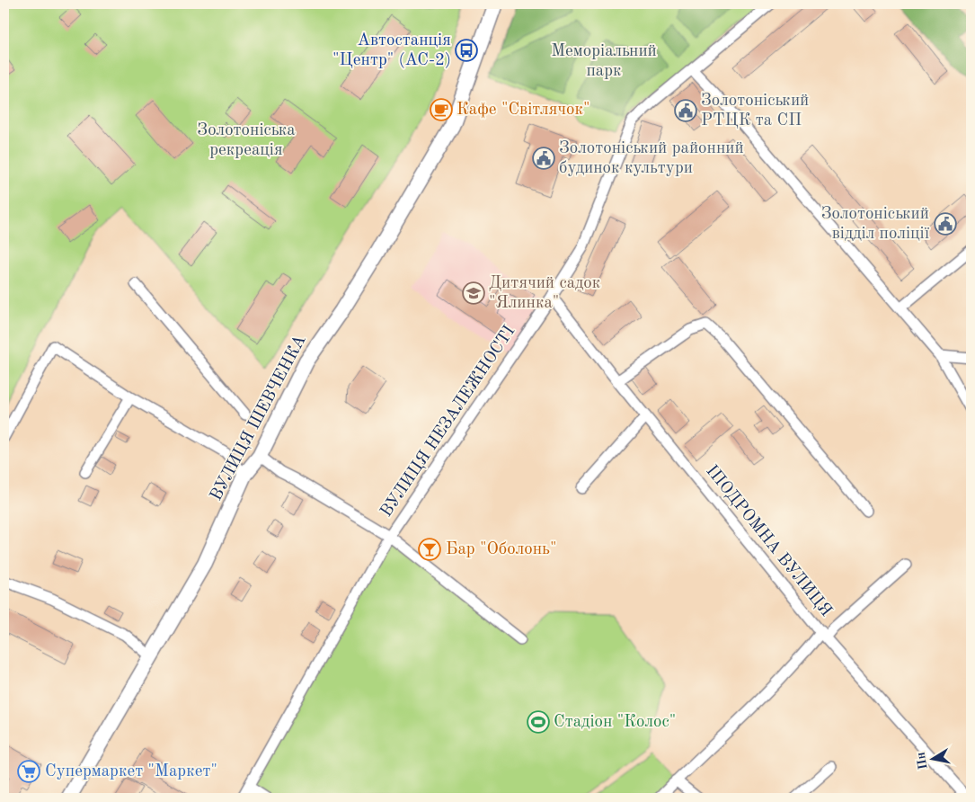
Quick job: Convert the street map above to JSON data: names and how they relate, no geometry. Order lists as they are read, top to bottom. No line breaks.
{"streets":{"main road":["ВУЛИЦЯ ШЕВЧЕНКА"],"street":["ВУЛИЦЯ НЕЗАЛЕЖНОСТІ","ІПОДРОМНА ВУЛИЦЯ"]},"crossings":[["ВУЛИЦЯ НЕЗАЛЕЖНОСТІ","ІПОДРОМНА ВУЛИЦЯ"]],"parks":["Меморіальний парк","Золотоніська рекреація"],"places":{"bus stop":["Автостанція \"Центр\" (АС-2)"],"cafe":["Кафе \"Світлячок\""],"public building":["Золотоніський РТЦК та СП","Золотоніський районний будинок культури","Золотоніський відділ поліції"],"school or university":["Дитячий садок \"Ялинка\""],"bar":["Бар \"Оболонь\""],"sports":["Стадіон \"Колос\""],"supermarket":["Супермаркет \"Маркет\""]},"north":"left"}
